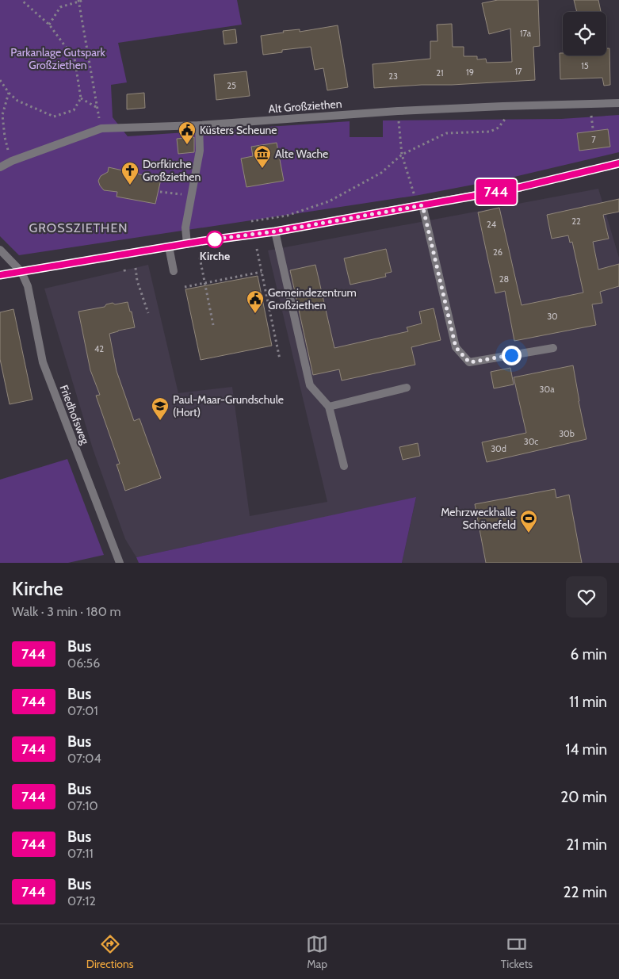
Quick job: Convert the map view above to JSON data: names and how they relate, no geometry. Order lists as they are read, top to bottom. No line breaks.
{"streets":{"street":["Alt Großziethen","Friedhofsweg"]},"districts":["GROSSZIETHEN"],"parks":["Parkanlage Gutspark Großziethen"],"places":{"public building":["Küsters Scheune","Gemeindezentrum Großziethen"],"museum":["Alte Wache"],"church":["Dorfkirche Großziethen"],"other":["Kirche"],"school or university":["Paul-Maar-Grundschule (Hort)"],"sports":["Mehrzweckhalle Schönefeld"]},"lines":["bus line 744"],"house_numbers":["17a","15","17","19","21","23","25","7","22","24","26","28","30","42","30a","30b","30c","30d"],"page":{"on_map":"744","heading":["Kirche","Walk · 3 min · 180 m"],"list":[{"mark":"744","name":"Bus","note":"06:56","value":"6 min"},{"mark":"744","name":"Bus","note":"07:01","value":"11 min"},{"mark":"744","name":"Bus","note":"07:04","value":"14 min"},{"mark":"744","name":"Bus","note":"07:10","value":"20 min"},{"mark":"744","name":"Bus","note":"07:11","value":"21 min"},{"mark":"744","name":"Bus","note":"07:12","value":"22 min"}],"tabs":["Directions","Map","Tickets"]}}
